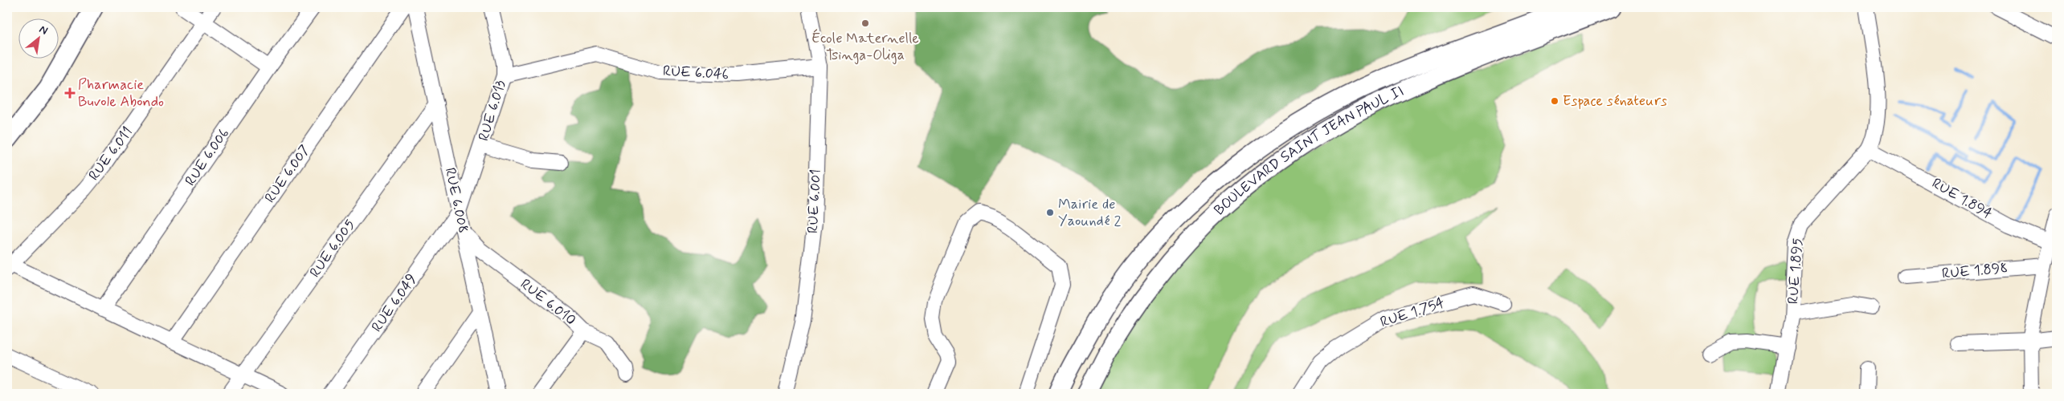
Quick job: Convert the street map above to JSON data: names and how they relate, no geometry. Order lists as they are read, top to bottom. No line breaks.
{"streets":{"main road":["BOULEVARD SAINT JEAN PAUL II"],"street":["RUE 6.046","RUE 6.013","RUE 6.011","RUE 6.006","RUE 6.007","RUE 1.894","RUE 6.008","RUE 6.001","RUE 6.005","RUE 1.895","RUE 1.898","RUE 6.010","RUE 6.049","RUE 1.754"]},"crossings":[["RUE 6.046","RUE 6.013"],["RUE 6.046","RUE 6.001"],["RUE 6.013","RUE 6.008"],["RUE 6.013","RUE 6.049"],["RUE 1.894","RUE 1.895"],["RUE 6.008","RUE 6.005"],["RUE 6.008","RUE 6.010"],["RUE 6.008","RUE 6.049"]],"places":{"other":["École Maternelle Tsinga-Oliga","Espace sénateurs","Mairie de Yaoundé 2"],"health":["Pharmacie Buvole Abondo"]},"north":"top right"}
